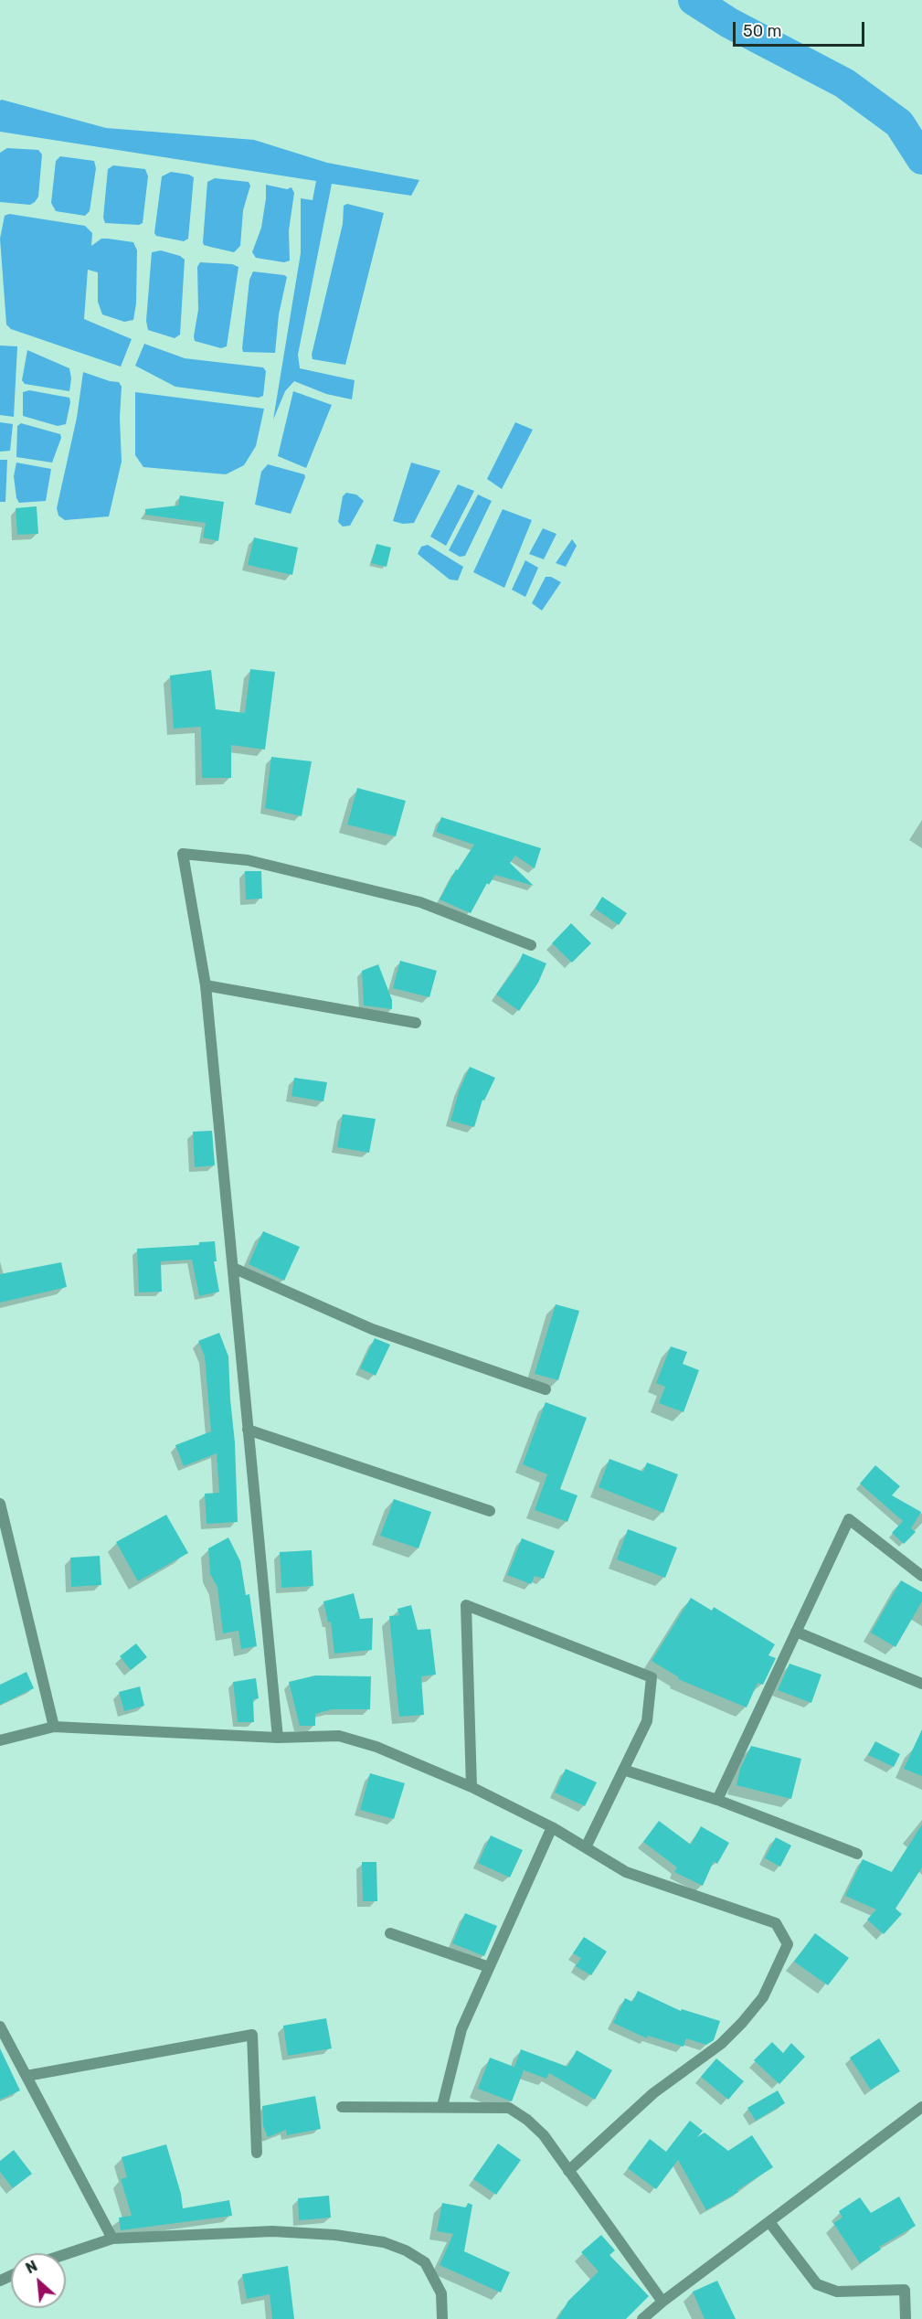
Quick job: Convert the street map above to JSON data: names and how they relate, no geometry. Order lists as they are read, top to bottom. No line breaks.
{"scale_bar":"50 m","north":"top left"}
